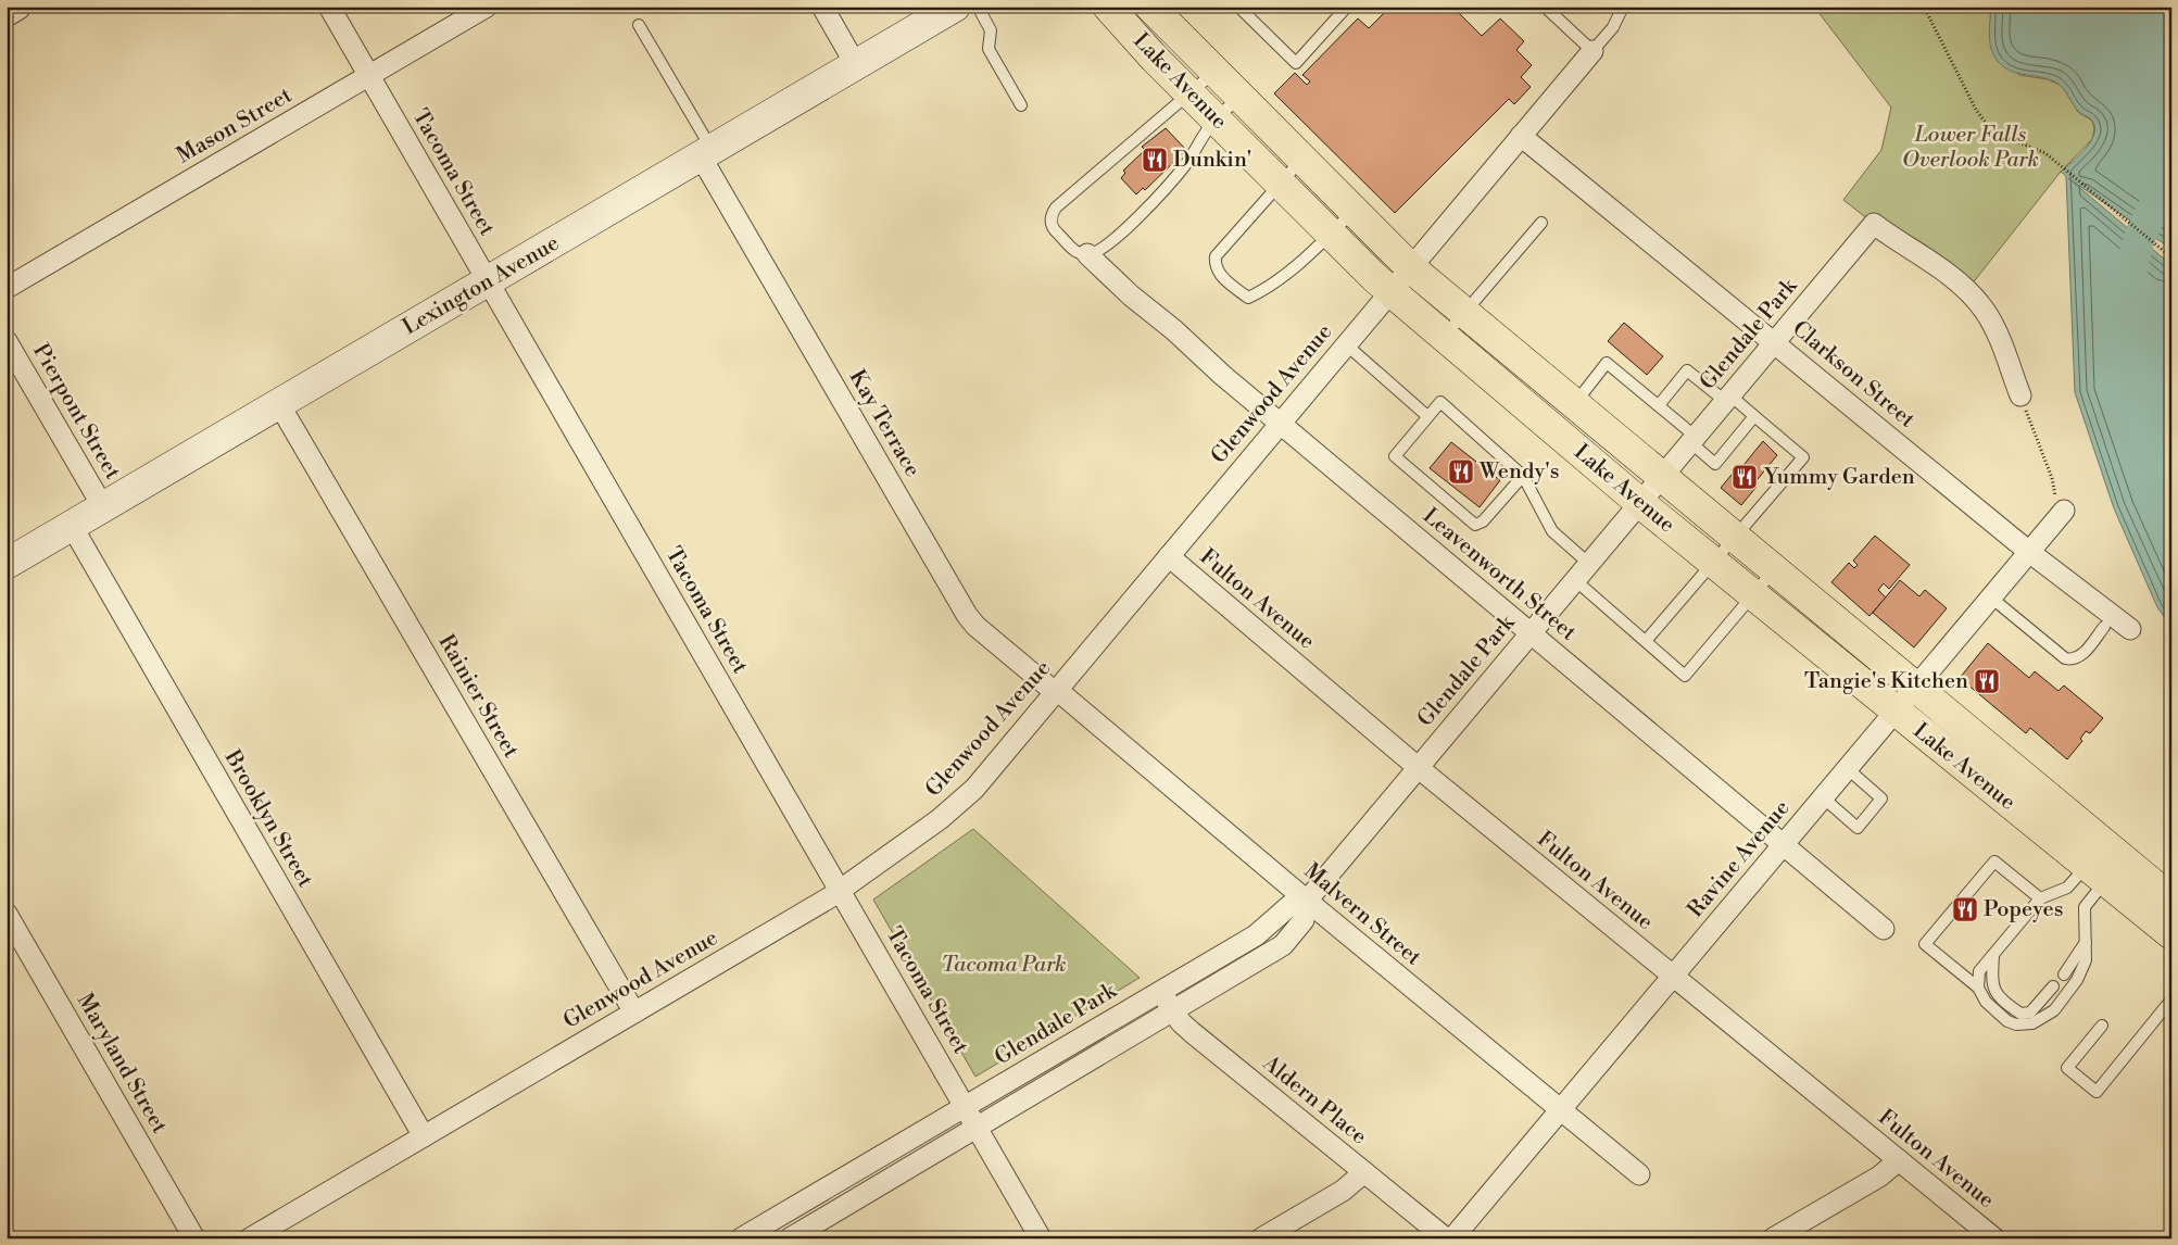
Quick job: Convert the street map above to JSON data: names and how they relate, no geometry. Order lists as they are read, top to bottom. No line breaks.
{"streets":{"main road":["Lake Avenue","Lexington Avenue"],"street":["Mason Street","Tacoma Street","Glendale Park","Clarkson Street","Glenwood Avenue","Pierpont Street","Kay Terrace","Leavenworth Street","Fulton Avenue","Rainier Street","Brooklyn Street","Ravine Avenue","Malvern Street","Maryland Street","Aldern Place"]},"crossings":[["Lake Avenue","Glendale Park"],["Lake Avenue","Glenwood Avenue"],["Lake Avenue","Ravine Avenue"],["Mason Street","Tacoma Street"],["Tacoma Street","Lexington Avenue"],["Tacoma Street","Glendale Park"],["Tacoma Street","Glenwood Avenue"],["Lexington Avenue","Pierpont Street"],["Lexington Avenue","Kay Terrace"],["Lexington Avenue","Rainier Street"],["Lexington Avenue","Brooklyn Street"],["Glendale Park","Clarkson Street"],["Glendale Park","Leavenworth Street"],["Glendale Park","Fulton Avenue"],["Glendale Park","Malvern Street"],["Glendale Park","Aldern Place"],["Clarkson Street","Glenwood Avenue"],["Clarkson Street","Ravine Avenue"],["Glenwood Avenue","Kay Terrace"],["Glenwood Avenue","Leavenworth Street"],["Glenwood Avenue","Fulton Avenue"],["Glenwood Avenue","Rainier Street"],["Glenwood Avenue","Brooklyn Street"],["Glenwood Avenue","Malvern Street"],["Kay Terrace","Malvern Street"],["Leavenworth Street","Ravine Avenue"],["Fulton Avenue","Ravine Avenue"],["Ravine Avenue","Malvern Street"]],"parks":["Lower Falls Overlook Park","Tacoma Park"],"places":{"restaurant":["Dunkin'","Wendy's","Yummy Garden","Tangie's Kitchen","Popeyes"]}}
